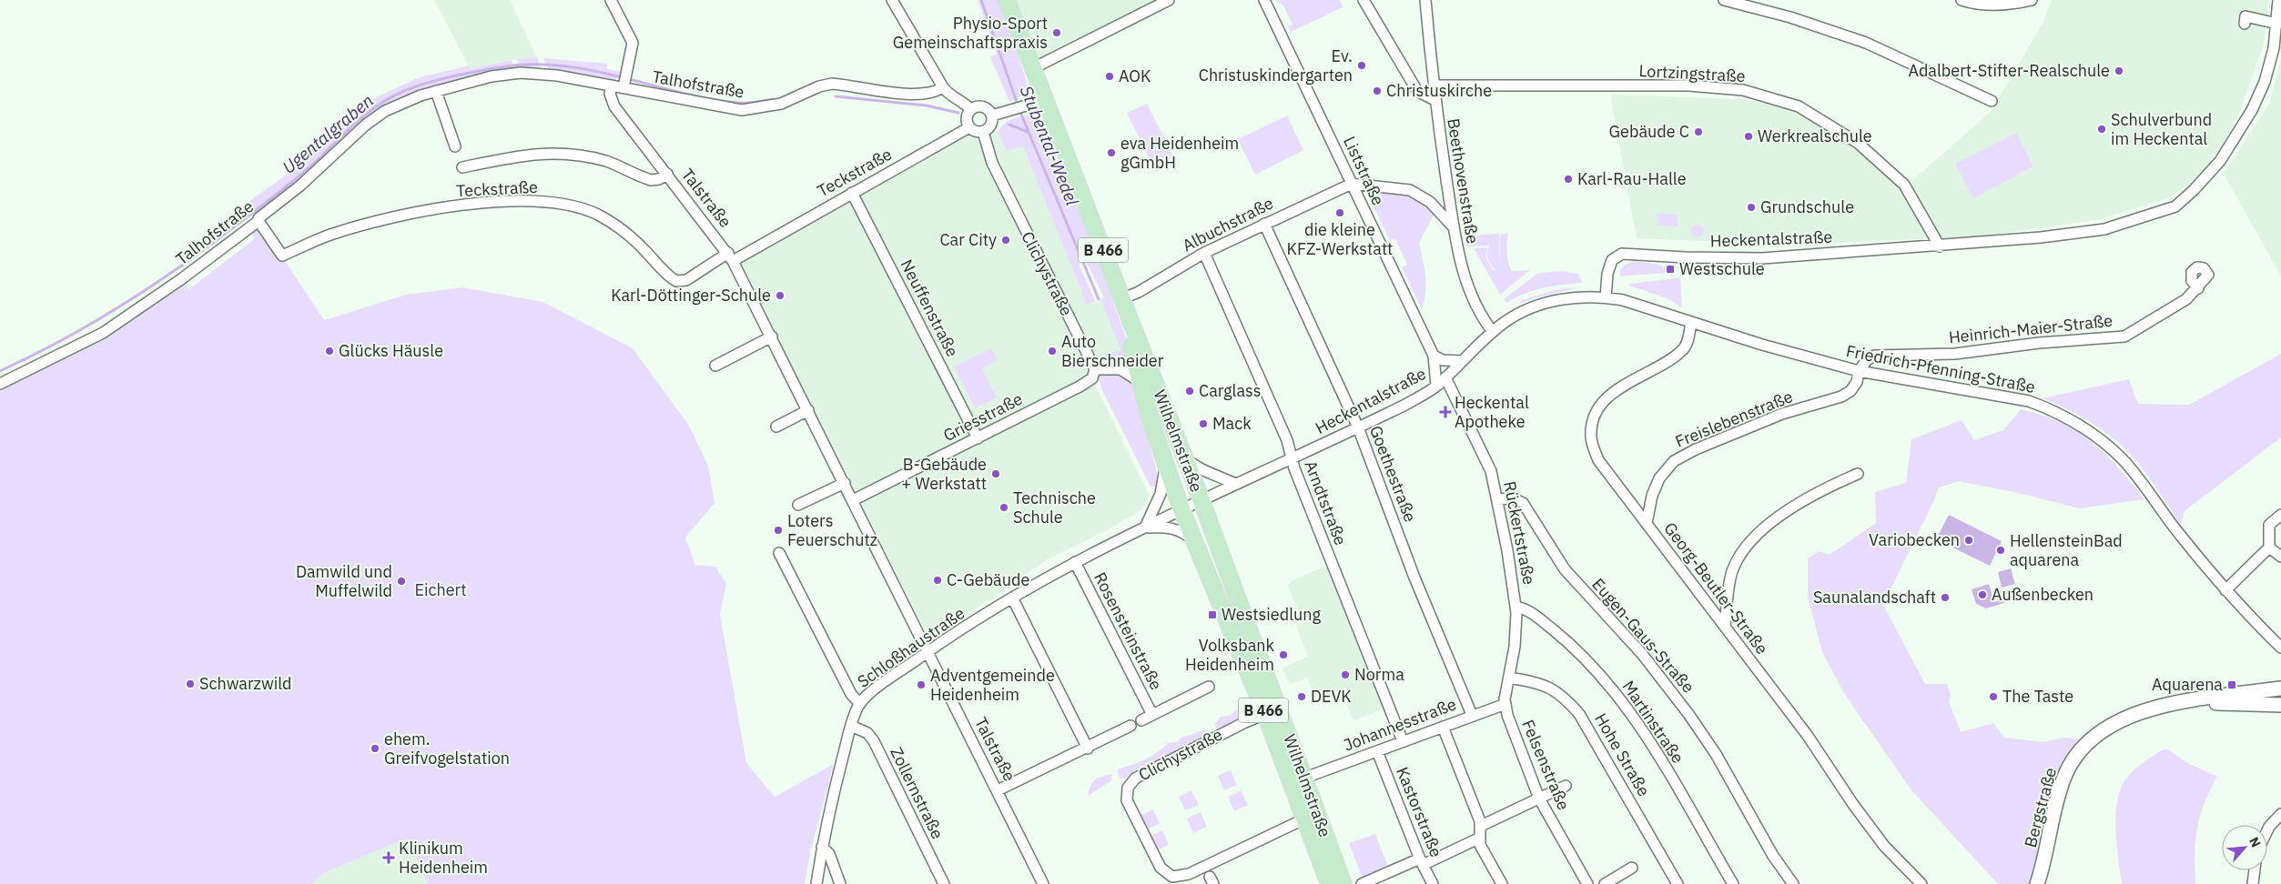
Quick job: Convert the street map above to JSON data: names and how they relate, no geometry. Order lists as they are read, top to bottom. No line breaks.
{"streets":{"main road":["B 466","Wilhelmstraße"],"street":["Lortzingstraße","Talhofstraße","Liststraße","Teckstraße","Beethovenstraße","Talstraße","Albuchstraße","Heckentalstraße","Clichystraße","Neuffenstraße","Heinrich-Maier-Straße","Friedrich-Pfenning-Straße","Griesstraße","Freislebenstraße","Goethestraße","Arndtstraße","Rückertstraße","Georg-Beutler-Straße","Rosensteinstraße","Eugen-Gaus-Straße","Schloßhaustraße","Martinstraße","Johannesstraße","Hohe Straße","Felsenstraße","Zollernstraße","Bergstraße","Kastorstraße"]},"crossings":[["Lortzingstraße","Beethovenstraße"],["Lortzingstraße","Heckentalstraße"],["Talhofstraße","Teckstraße"],["Talhofstraße","Talstraße"],["Liststraße","Albuchstraße"],["Liststraße","Heckentalstraße"],["Teckstraße","Talstraße"],["Teckstraße","Clichystraße"],["Teckstraße","Neuffenstraße"],["Beethovenstraße","Heckentalstraße"],["Talstraße","Griesstraße"],["Talstraße","Schloßhaustraße"],["Albuchstraße","B 466"],["Albuchstraße","Wilhelmstraße"],["Albuchstraße","Goethestraße"],["Albuchstraße","Arndtstraße"],["Heckentalstraße","Friedrich-Pfenning-Straße"],["Heckentalstraße","Wilhelmstraße"],["Heckentalstraße","Goethestraße"],["Heckentalstraße","Arndtstraße"],["Heckentalstraße","Rückertstraße"],["Heckentalstraße","Schloßhaustraße"],["B 466","Clichystraße"],["B 466","Wilhelmstraße"],["B 466","Schloßhaustraße"],["Clichystraße","Griesstraße"],["Neuffenstraße","Griesstraße"],["Heinrich-Maier-Straße","Friedrich-Pfenning-Straße"],["Heinrich-Maier-Straße","Freislebenstraße"],["Friedrich-Pfenning-Straße","Freislebenstraße"],["Friedrich-Pfenning-Straße","Georg-Beutler-Straße"],["Freislebenstraße","Georg-Beutler-Straße"],["Wilhelmstraße","Schloßhaustraße"],["Wilhelmstraße","Johannesstraße"],["Goethestraße","Johannesstraße"],["Arndtstraße","Johannesstraße"],["Rückertstraße","Eugen-Gaus-Straße"],["Rückertstraße","Martinstraße"],["Rückertstraße","Johannesstraße"],["Rückertstraße","Hohe Straße"],["Rückertstraße","Felsenstraße"],["Rosensteinstraße","Schloßhaustraße"],["Schloßhaustraße","Zollernstraße"],["Johannesstraße","Felsenstraße"],["Johannesstraße","Kastorstraße"]],"water":["Ugentalgraben","Stubental-Wedel"],"parks":["Eichert"],"places":{"other":["Physio-Sport Gemeinschaftspraxis","Ev. Christuskindergarten","Adalbert-Stifter-Realschule","AOK","Christuskirche","Schulverbund im Heckental","Gebäude C","Werkrealschule","eva Heidenheim gGmbH","Karl-Rau-Halle","Grundschule","die kleine KFZ-Werkstatt","Car City","Karl-Döttinger-Schule","Glücks Häusle","Auto Bierschneider","Carglass","Mack","B-Gebäude + Werkstatt","Technische Schule","Loters Feuerschutz","Variobecken","HellensteinBad aquarena","C-Gebäude","Damwild und Muffelwild","Außenbecken","Saunalandschaft","Volksbank Heidenheim","Norma","Schwarzwild","Adventgemeinde Heidenheim","DEVK","The Taste","ehem. Greifvogelstation"],"transit":["Westschule","Westsiedlung","Aquarena"],"health":["Heckental Apotheke","Klinikum Heidenheim"]},"north":"top right"}
